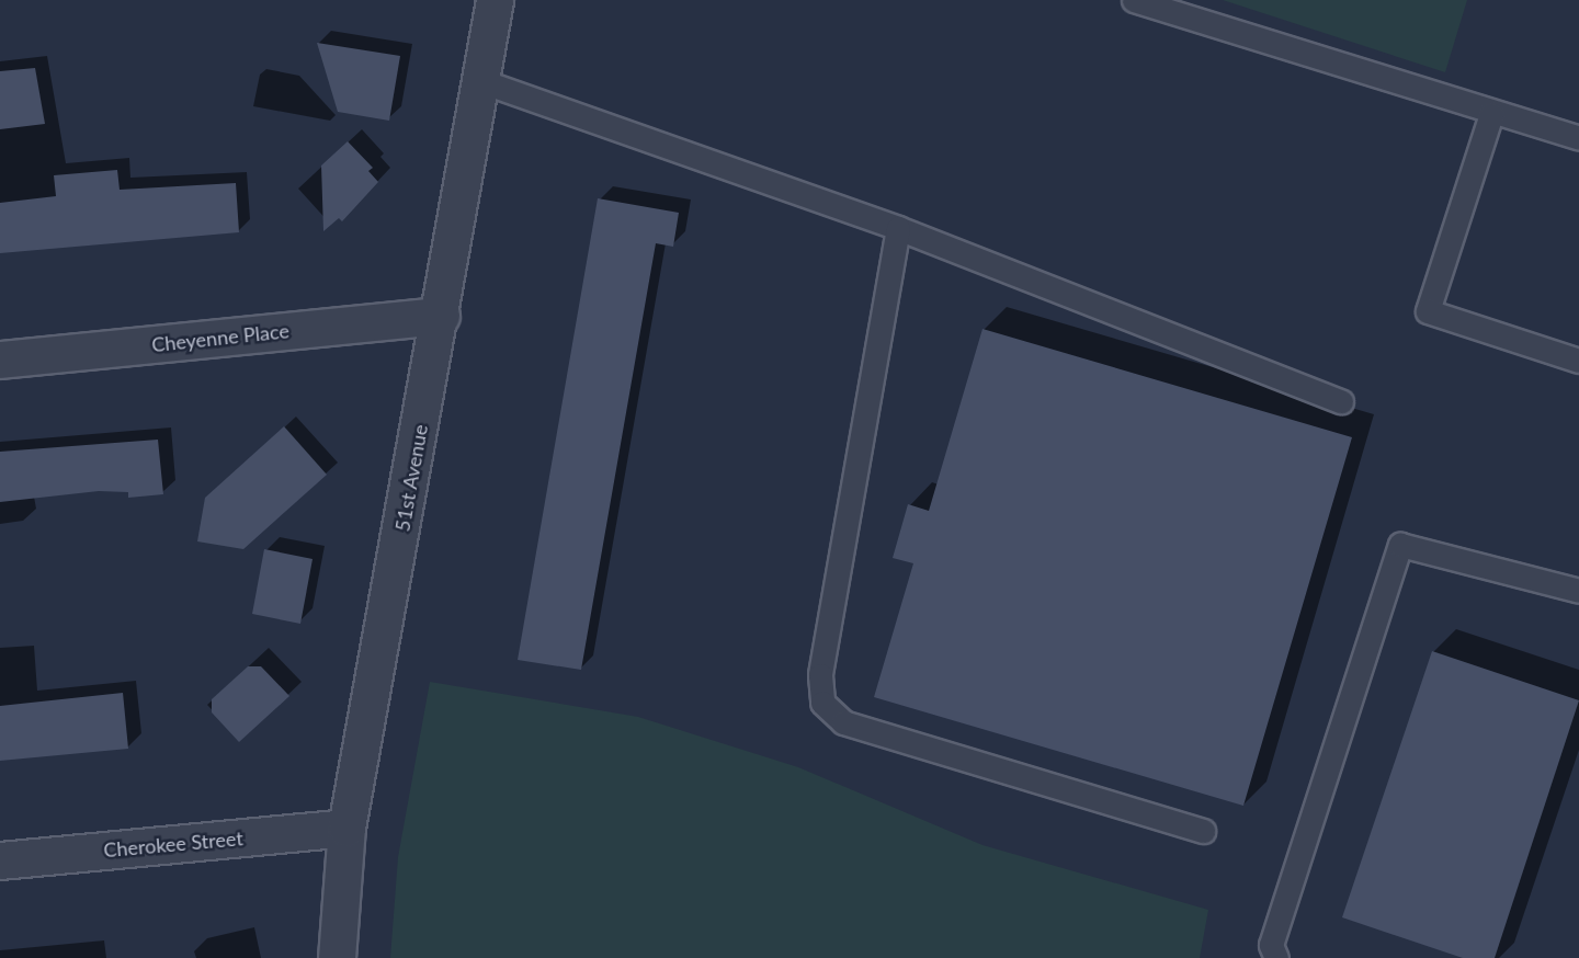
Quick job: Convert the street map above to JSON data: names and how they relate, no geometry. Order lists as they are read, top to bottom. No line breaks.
{"streets":{"street":["Cheyenne Place","51st Avenue","Cherokee Street"]},"crossings":[["Cheyenne Place","51st Avenue"],["51st Avenue","Cherokee Street"]]}
